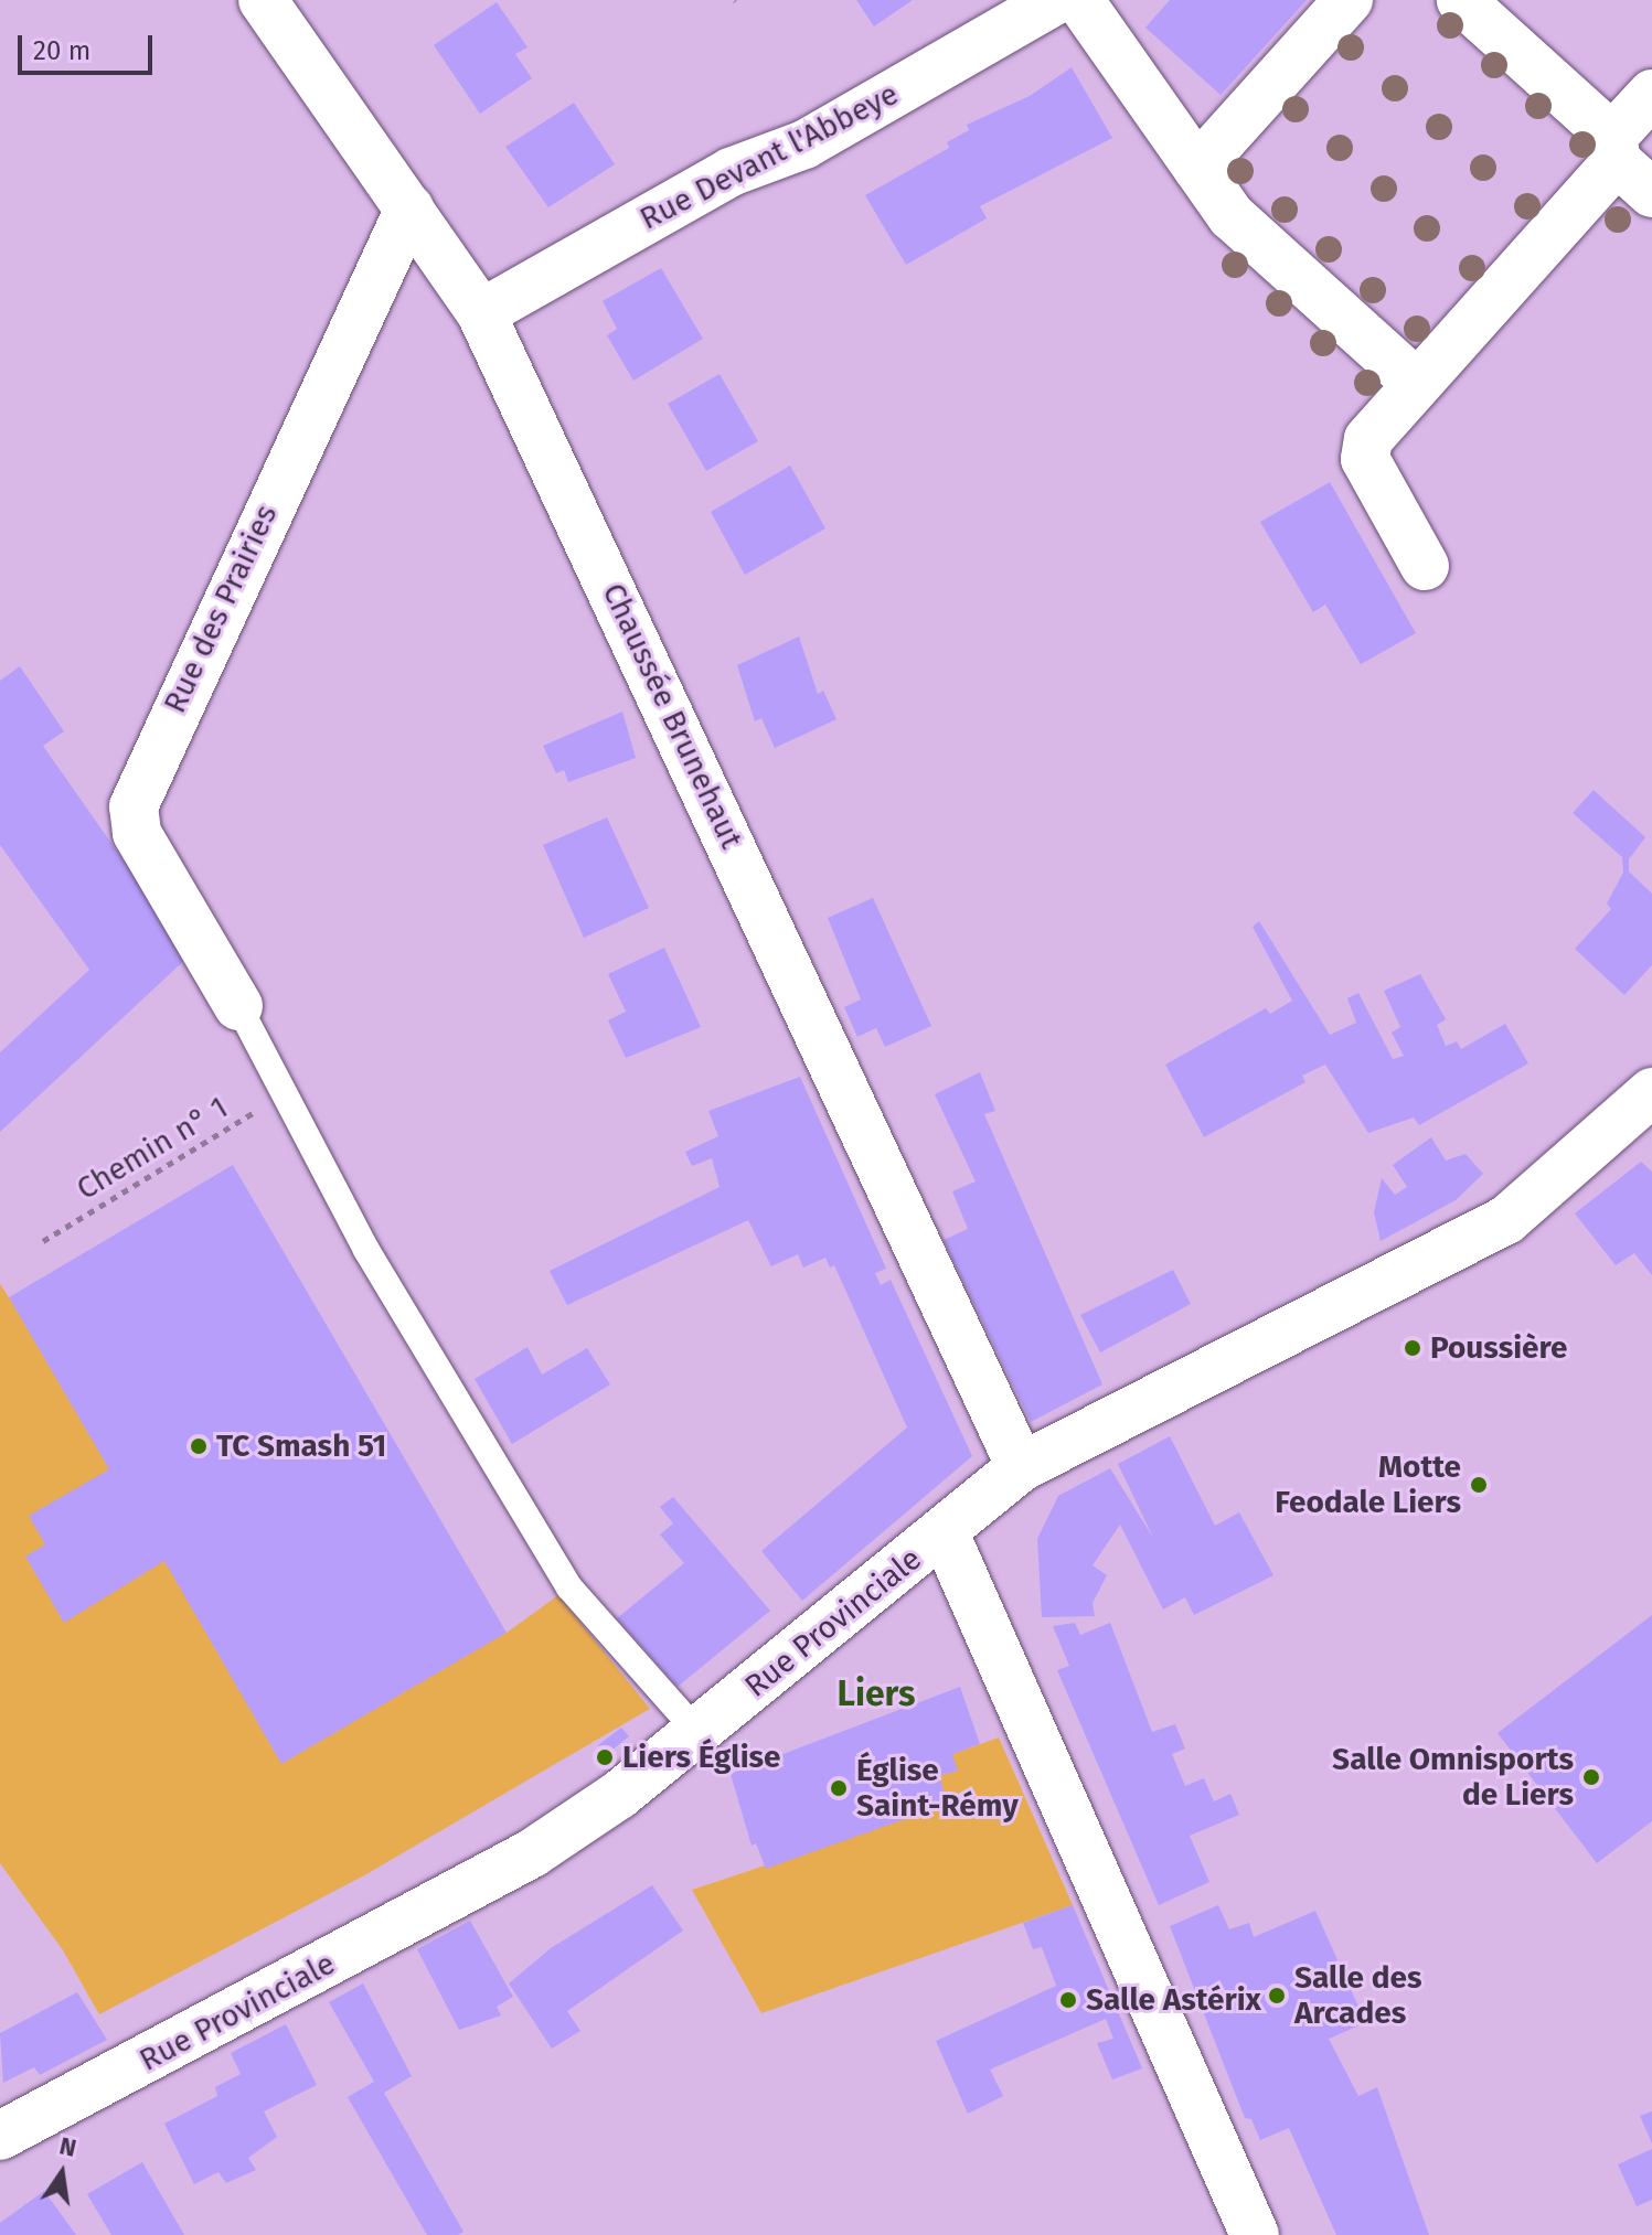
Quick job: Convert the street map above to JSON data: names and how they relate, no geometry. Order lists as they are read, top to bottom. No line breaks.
{"streets":{"street":["Rue Devant l'Abbeye","Rue des Prairies","Chaussée Brunehaut","Rue Provinciale"],"path":["Chemin n° 1"]},"crossings":[["Rue Devant l'Abbeye","Chaussée Brunehaut"],["Rue des Prairies","Chaussée Brunehaut"],["Chaussée Brunehaut","Rue Provinciale"]],"districts":["Liers"],"places":["Poussière","TC Smash 51","Motte Feodale Liers","Liers Église","Salle Omnisports de Liers","Église Saint-Rémy","Salle des Arcades","Salle Astérix"],"scale_bar":"20 m","north":"top"}
